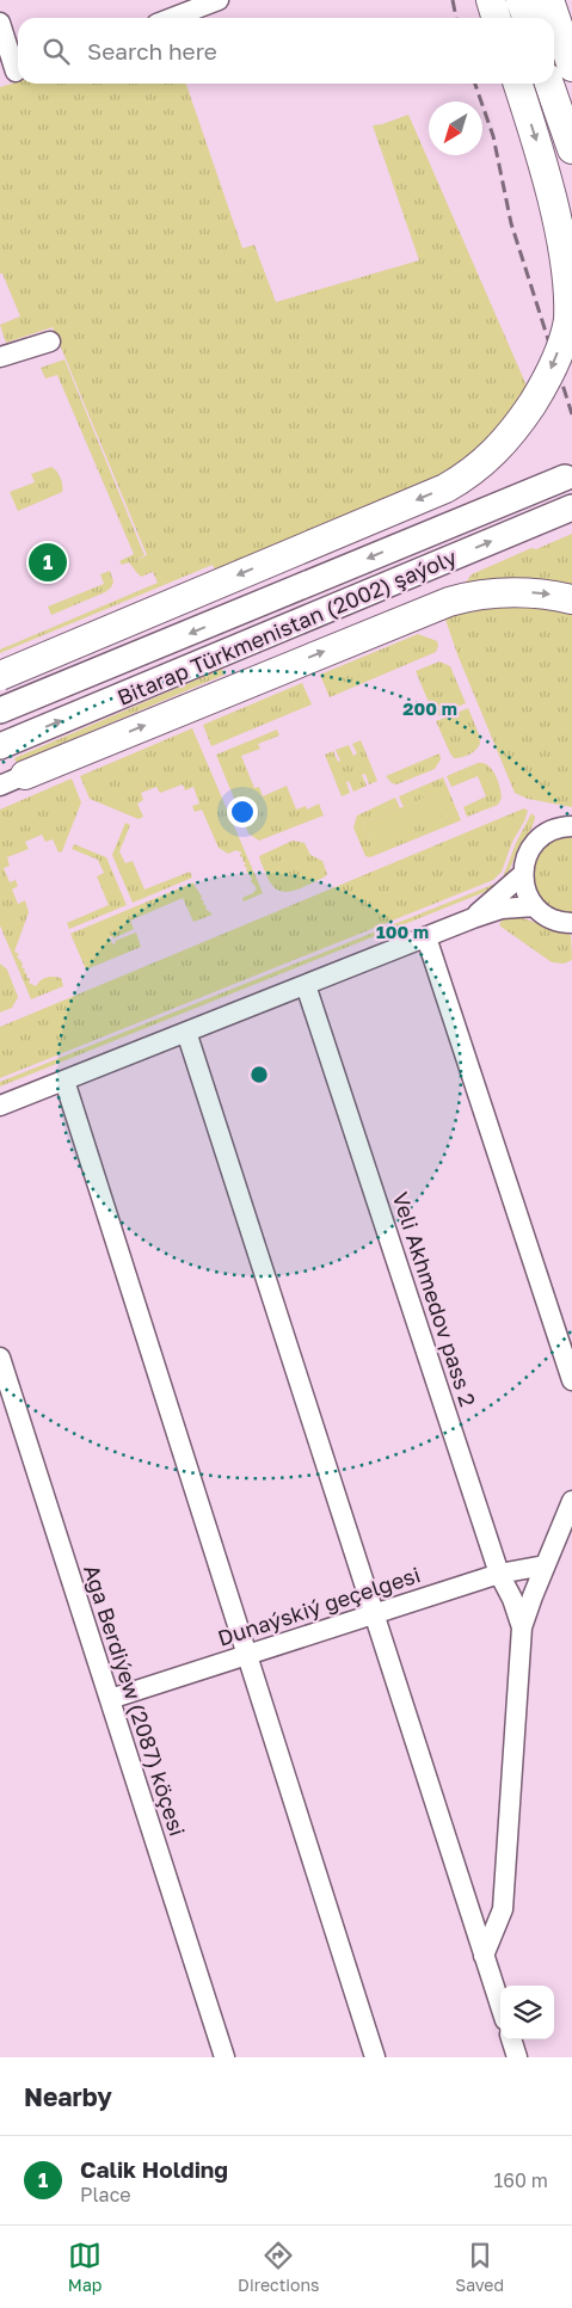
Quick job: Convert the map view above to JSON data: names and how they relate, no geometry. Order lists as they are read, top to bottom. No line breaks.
{"streets":{"main road":["Bitarap Türkmenistan (2002) şaýoly"],"street":["Veli Akhmedov pass 2","Dunaýskiý geçelgesi","Aga Berdiýew (2087) köçesi"]},"crossings":[["Veli Akhmedov pass 2","Dunaýskiý geçelgesi"],["Dunaýskiý geçelgesi","Aga Berdiýew (2087) köçesi"]],"north":"bottom left","page":{"search":"Search here","pins":"1","heading":"Nearby","list":[{"mark":"1","name":"Calik Holding","note":"Place","value":"160 m"}],"nav":["Map","Directions","Saved"]},"rings":["200 m","100 m"]}
